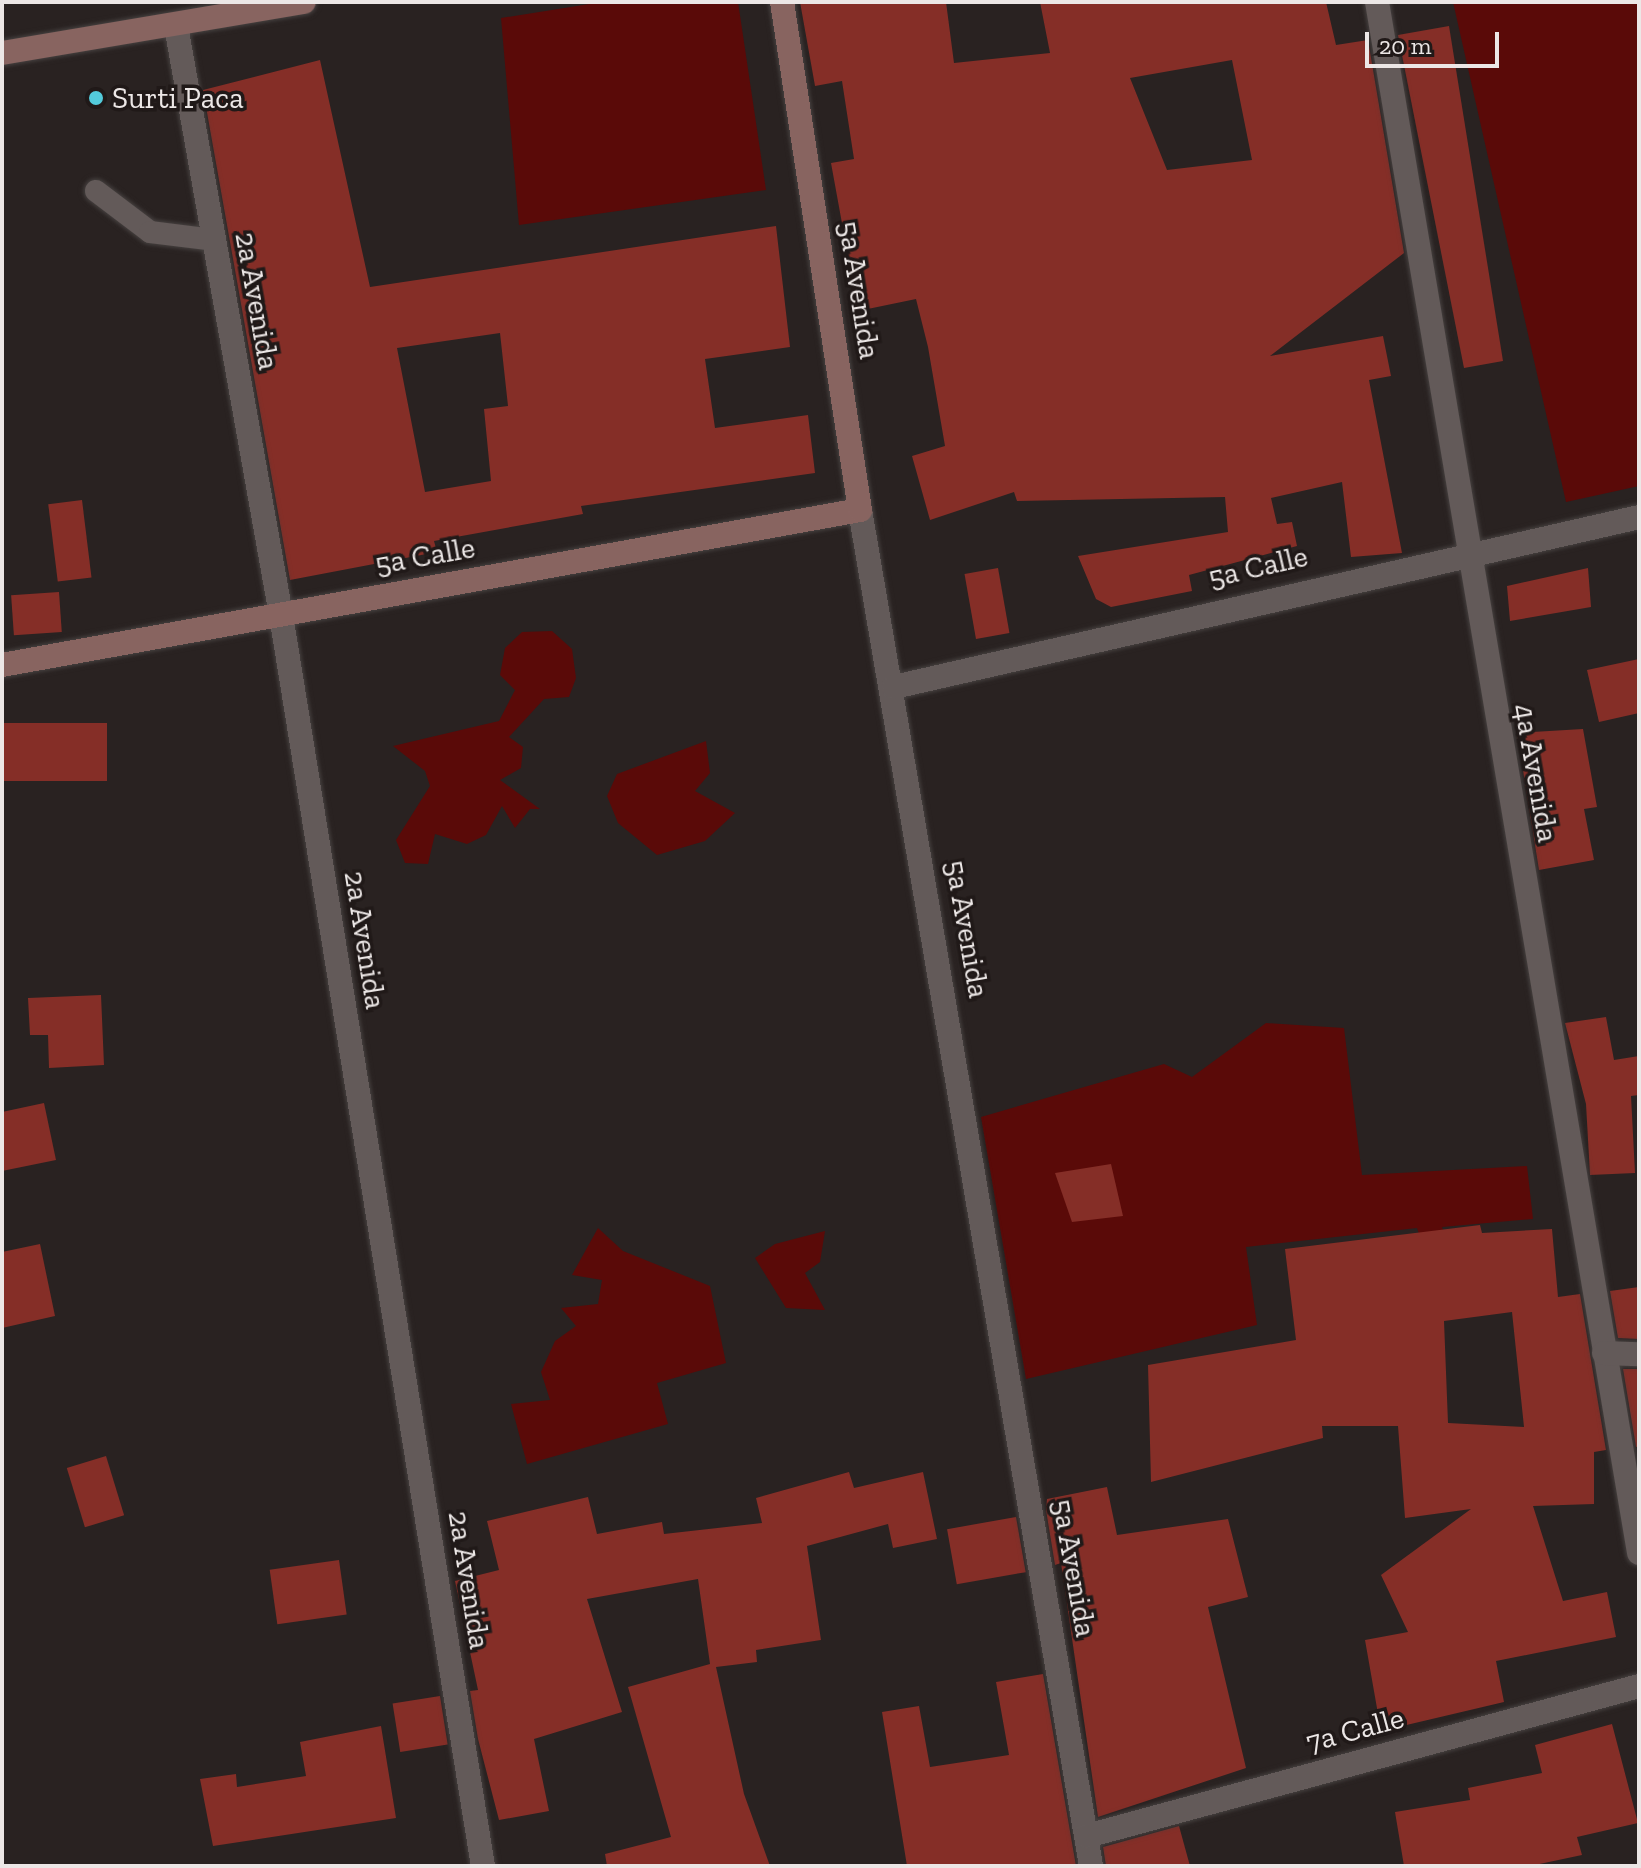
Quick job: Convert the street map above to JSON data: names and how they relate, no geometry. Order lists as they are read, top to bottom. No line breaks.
{"streets":{"street":["5a Avenida","2a Avenida","5a Calle","4a Avenida","7a Calle"]},"crossings":[["5a Avenida","5a Calle"],["5a Avenida","7a Calle"],["2a Avenida","5a Calle"],["5a Calle","4a Avenida"]],"places":["Surti Paca"],"scale_bar":"20 m"}
